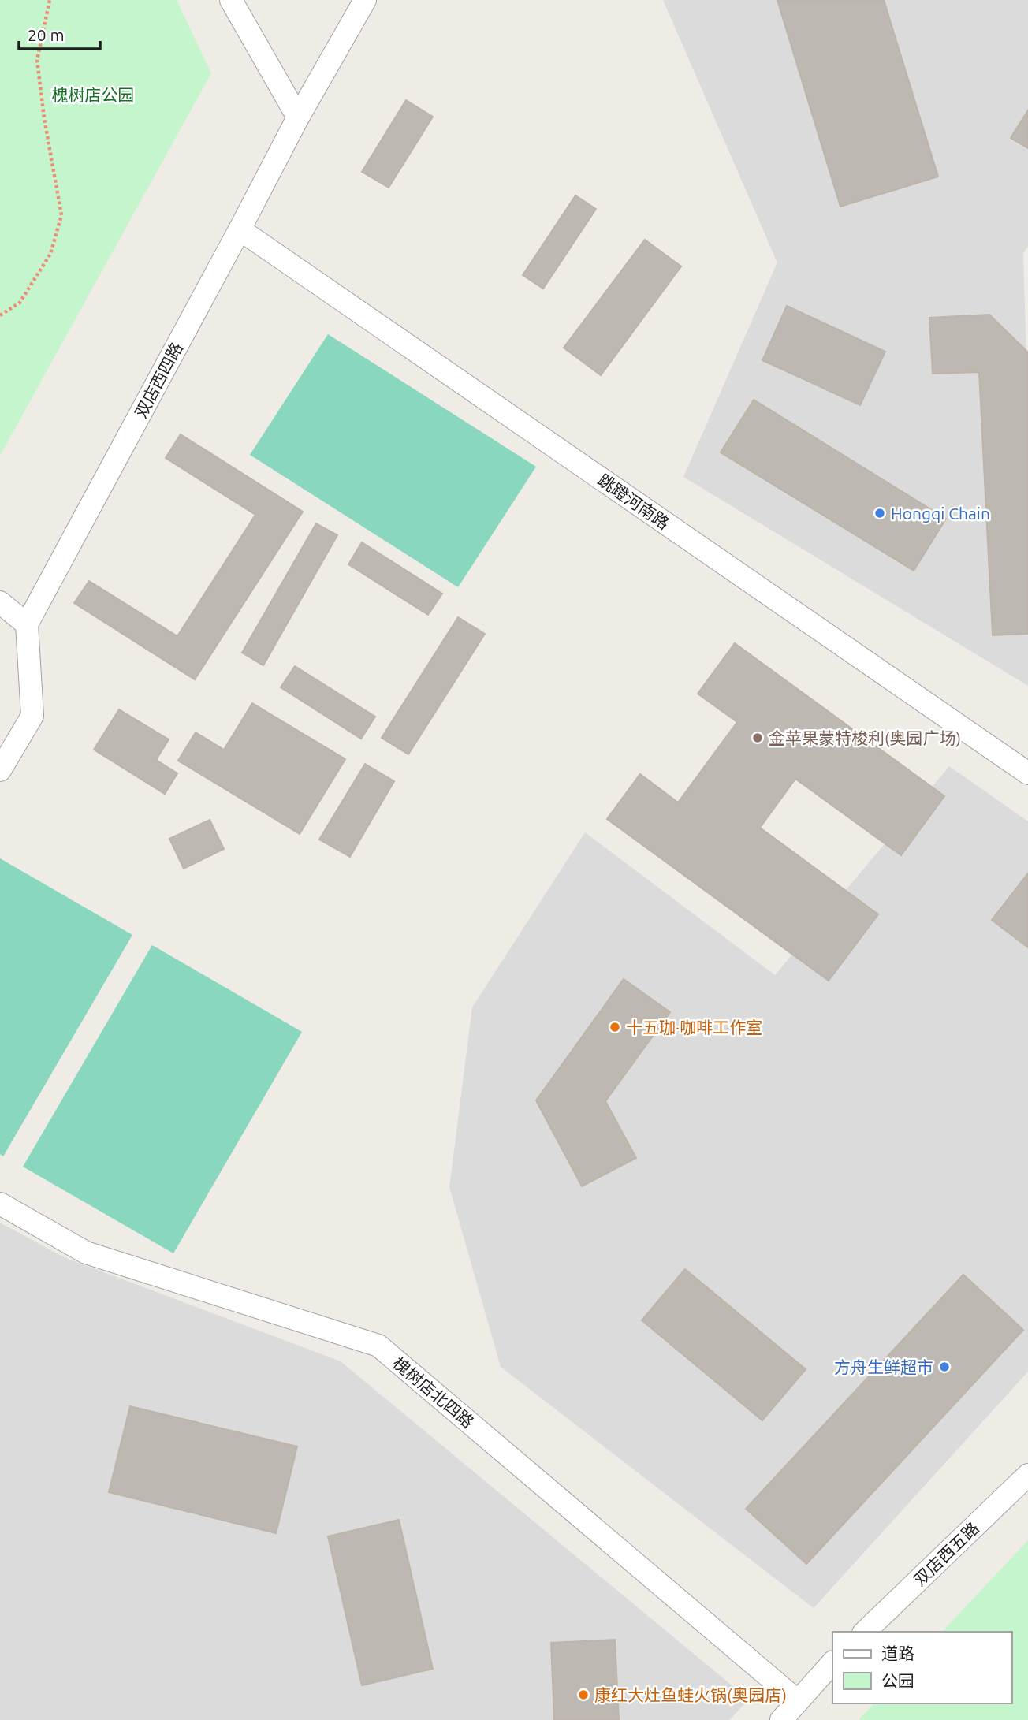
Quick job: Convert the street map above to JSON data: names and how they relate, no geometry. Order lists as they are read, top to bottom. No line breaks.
{"streets":{"street":["双店西四路","跳蹬河南路","槐树店北四路","双店西五路"]},"crossings":[["双店西四路","跳蹬河南路"]],"parks":["槐树店公园"],"places":["Hongqi Chain","金苹果蒙特梭利(奥园广场)","十五珈·咖啡工作室","方舟生鲜超市","康红大灶鱼蛙火锅(奥园店)"],"legend":["道路","公园"],"scale_bar":"20 m"}
